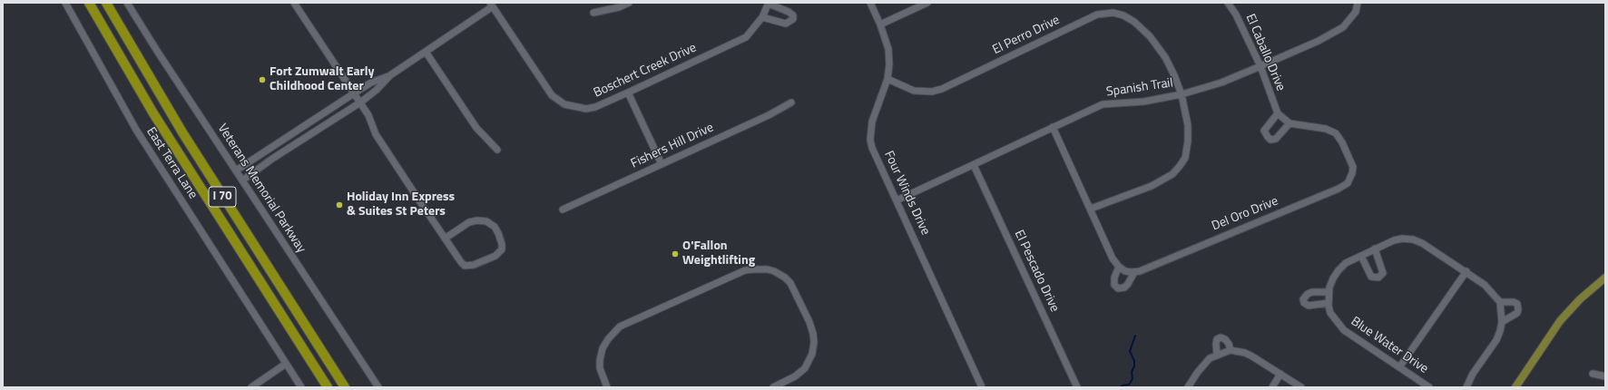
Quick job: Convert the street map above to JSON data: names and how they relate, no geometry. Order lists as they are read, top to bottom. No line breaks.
{"streets":{"highway":["I 70"],"street":["El Perro Drive","El Caballo Drive","Boschert Creek Drive","Spanish Trail","Fishers Hill Drive","East Terra Lane","Veterans Memorial Parkway","Four Winds Drive","Del Oro Drive","El Pescado Drive","Blue Water Drive"]},"crossings":[["El Perro Drive","Spanish Trail"],["El Perro Drive","Four Winds Drive"],["El Caballo Drive","Spanish Trail"],["Spanish Trail","Four Winds Drive"],["Spanish Trail","El Pescado Drive"]],"places":["Fort Zumwalt Early Childhood Center","Holiday Inn Express & Suites St Peters","O'Fallon Weightlifting"]}
